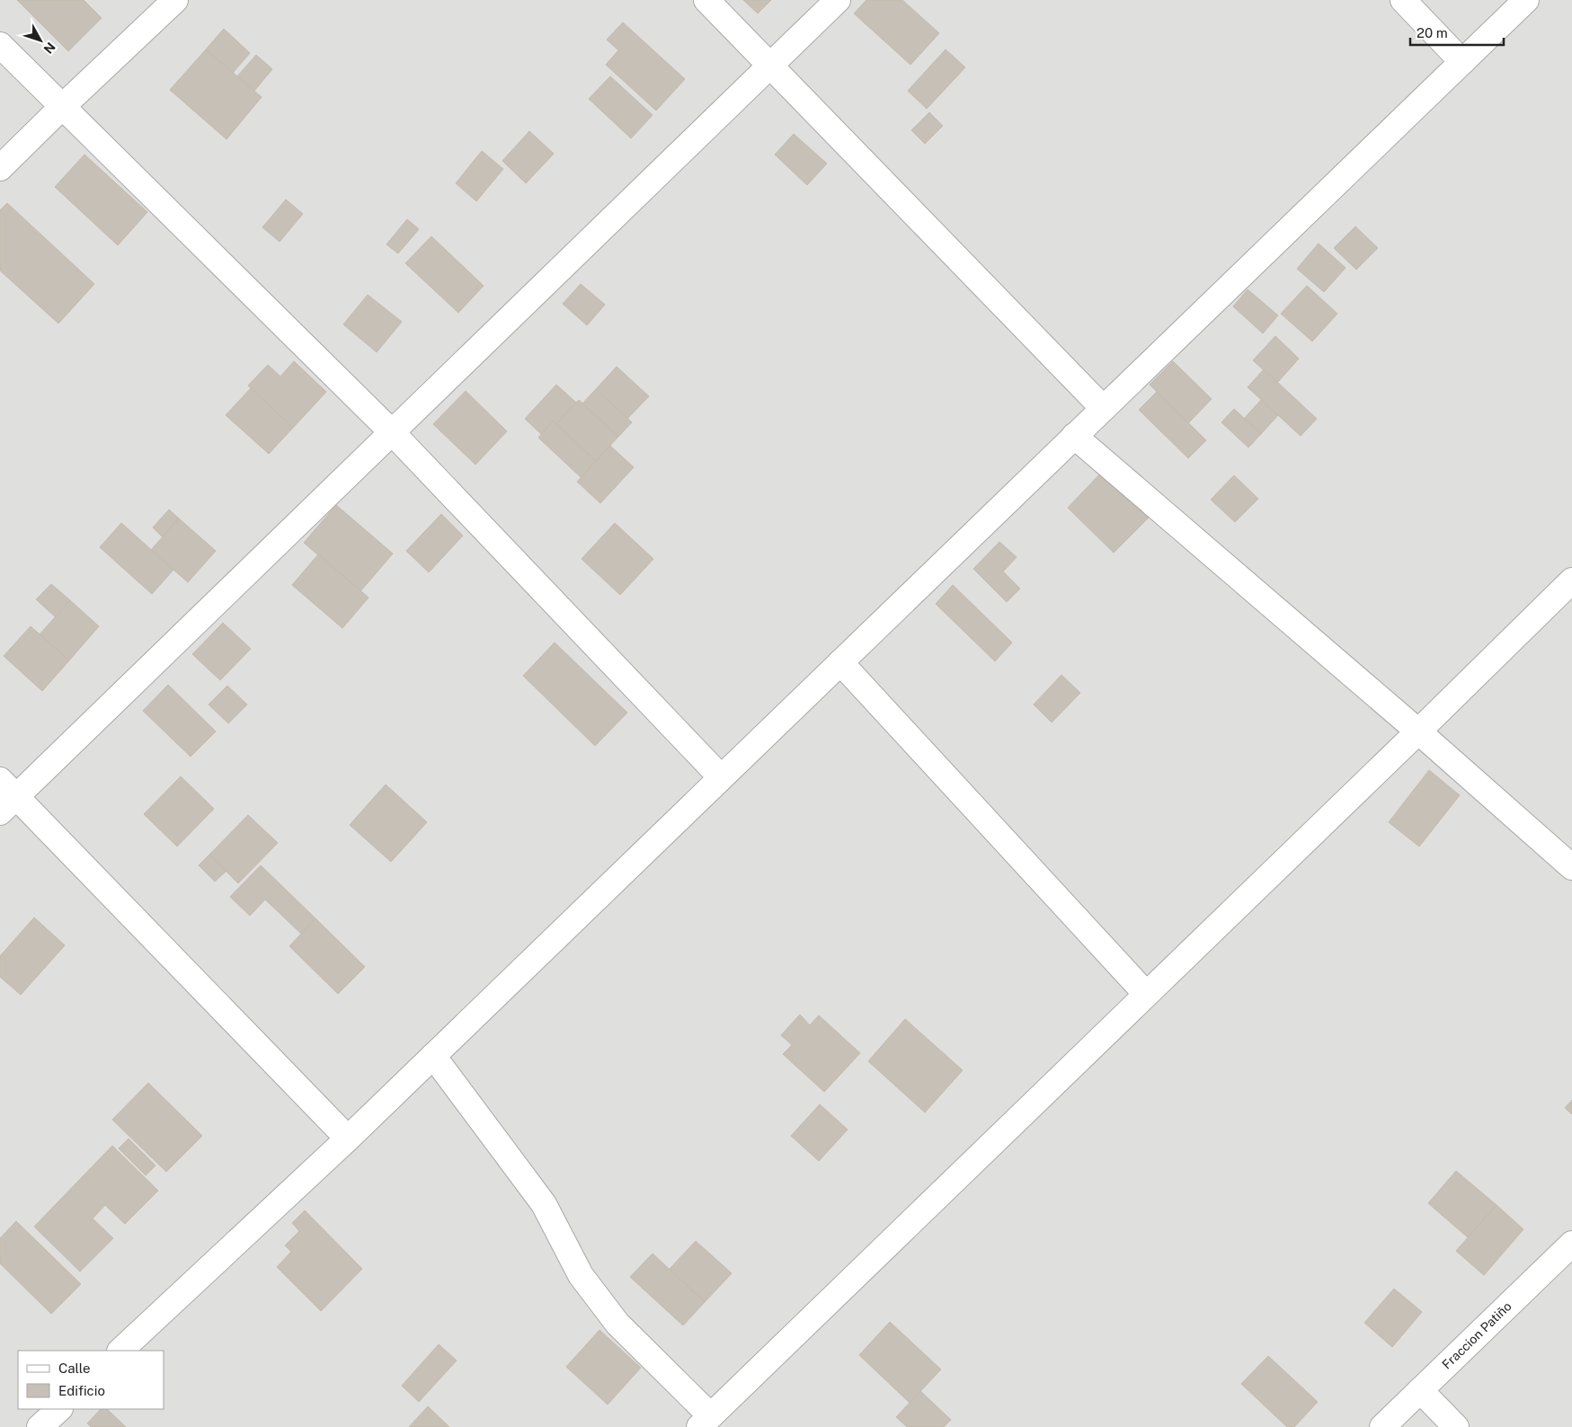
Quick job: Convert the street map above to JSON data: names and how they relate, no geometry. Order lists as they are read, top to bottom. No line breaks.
{"streets":{"street":["Fraccion Patiño"]},"legend":["Calle","Edificio"],"scale_bar":"20 m","north":"bottom right"}
